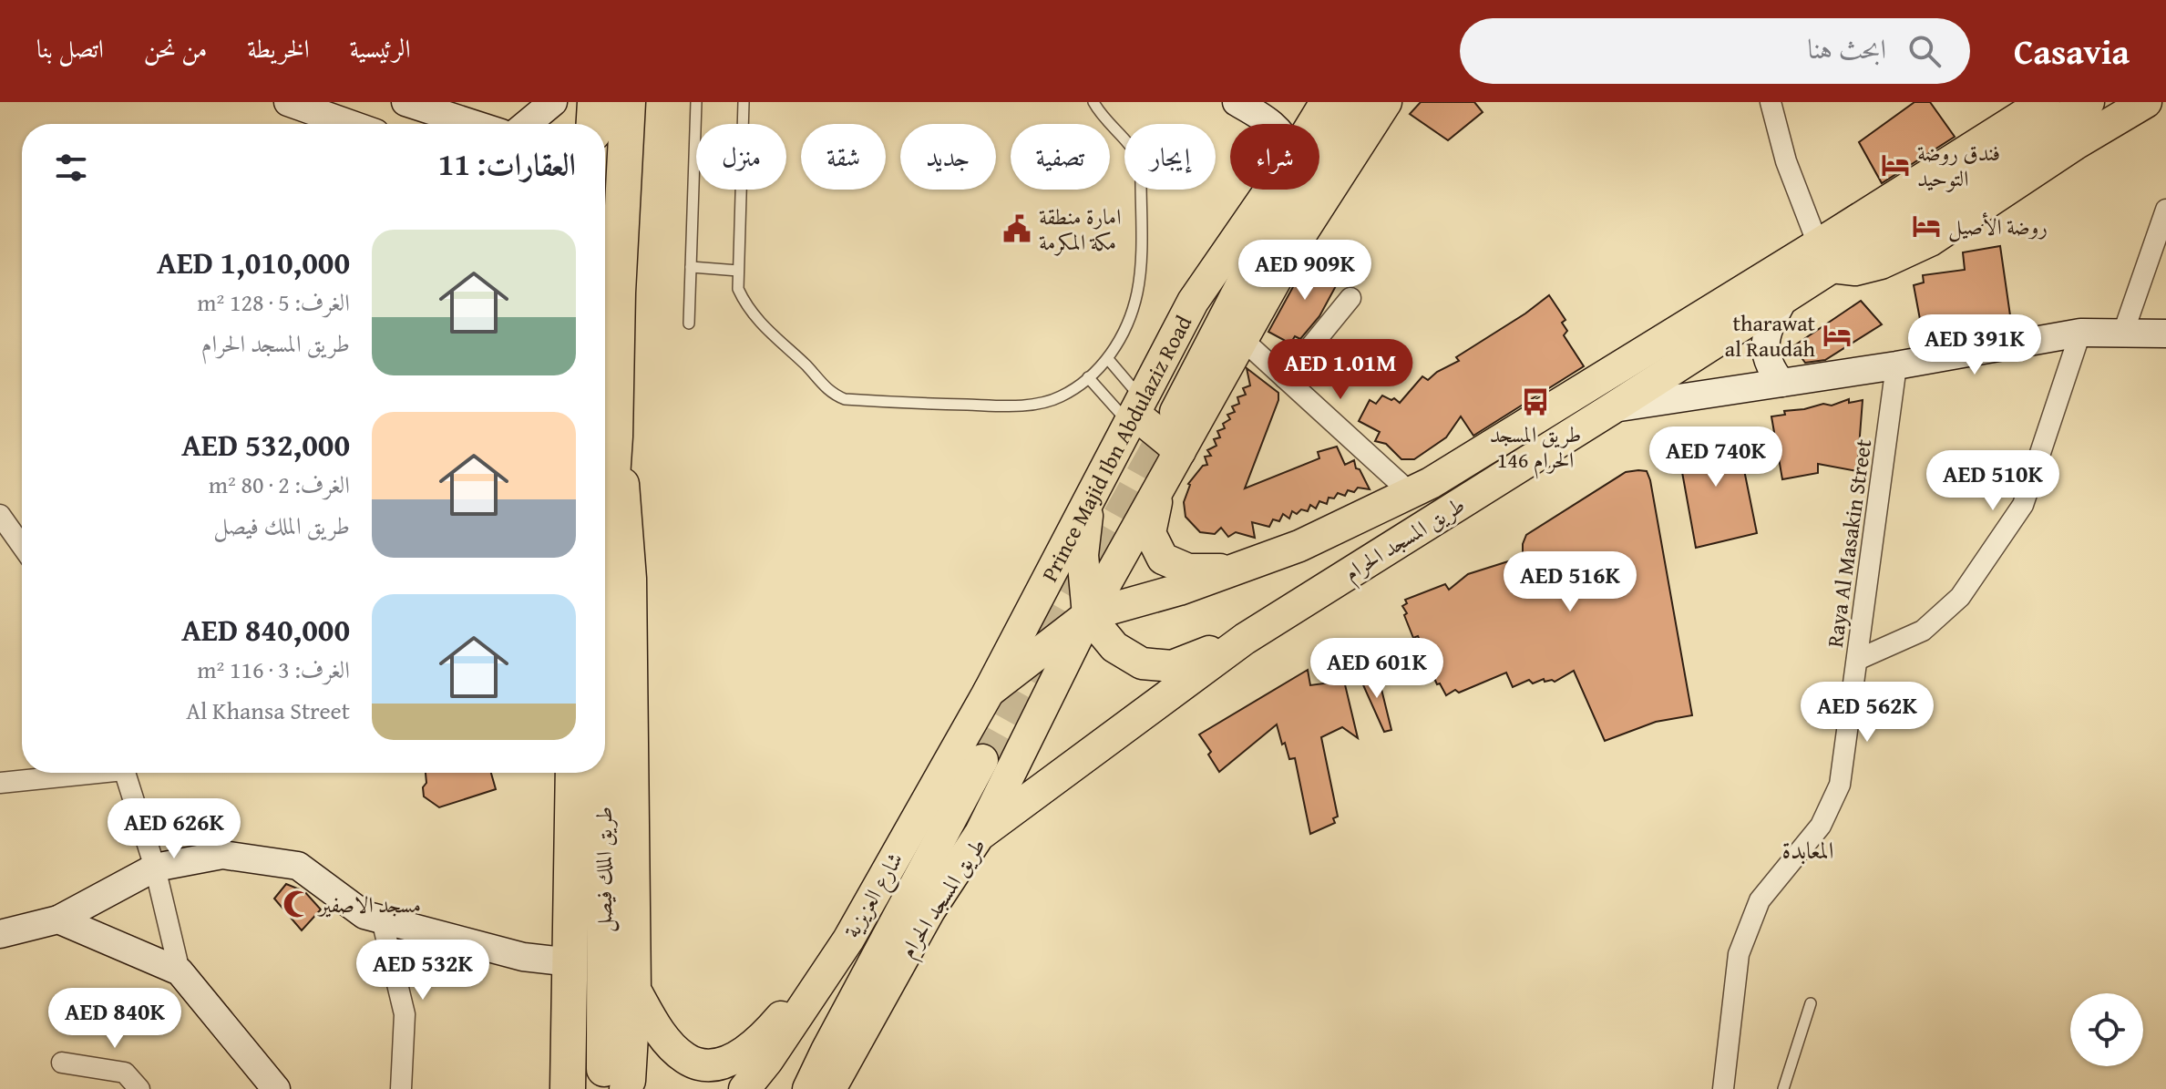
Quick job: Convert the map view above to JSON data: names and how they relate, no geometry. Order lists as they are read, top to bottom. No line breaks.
{"streets":{"highway":["طريق الملك فيصل"],"main road":["Prince Majid Ibn Abdulaziz Road","طريق المسجد الحرام","شارع العزيزية"],"street":["Raya Al Masakin Street"]},"crossings":[["Prince Majid Ibn Abdulaziz Road","طريق المسجد الحرام"],["Prince Majid Ibn Abdulaziz Road","شارع العزيزية"],["طريق المسجد الحرام","شارع العزيزية"]],"districts":["المعابدة"],"places":{"hotel":["فندق روضة التوحيد","روضة الأصيل","tharawat al Raudah"],"public building":["امارة منطقة مكة المكرمة"],"bus stop":["طريق المسجد الحرام 146"],"mosque":["مسجد الاصفير"]},"page":{"header":"Casavia","search":"ابحث هنا","nav":["الرئيسية","الخريطة","من نحن","اتصل بنا"],"chip":["شراء","إيجار","تصفية","جديد","شقة","منزل"],"heading":"العقارات: 11","list":[{"name":"AED 1,010,000","note":"الغرف: 5 · 128 m² · طريق المسجد الحرام"},{"name":"AED 532,000","note":"الغرف: 2 · 80 m² · طريق الملك فيصل"},{"name":"AED 840,000","note":"الغرف: 3 · 116 m² · Al Khansa Street"}],"price":["AED 909K","AED 391K","AED 1.01M","AED 740K","AED 510K","AED 516K","AED 601K","AED 562K","AED 626K","AED 532K","AED 840K"]}}
